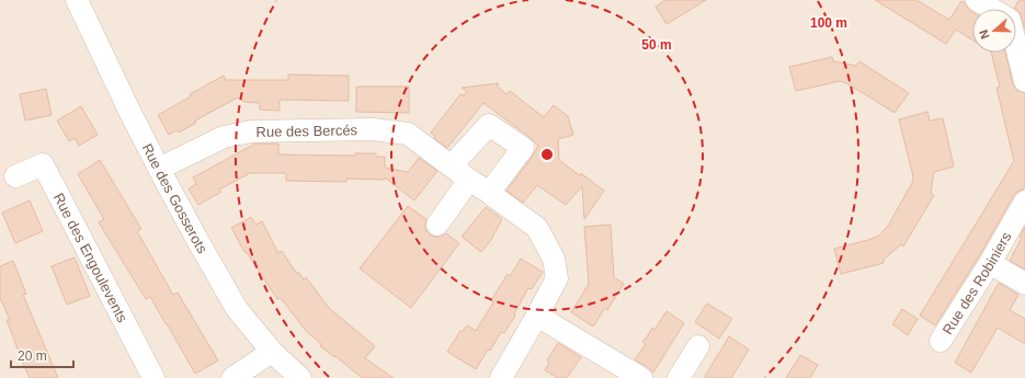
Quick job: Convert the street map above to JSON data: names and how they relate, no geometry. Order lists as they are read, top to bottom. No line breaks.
{"streets":{"street":["Rue des Bercés","Rue des Gosserots","Rue des Engoulevents","Rue des Robiniers"]},"crossings":[["Rue des Bercés","Rue des Gosserots"]],"scale_bar":"20 m","north":"left","rings":["100 m","50 m"]}
